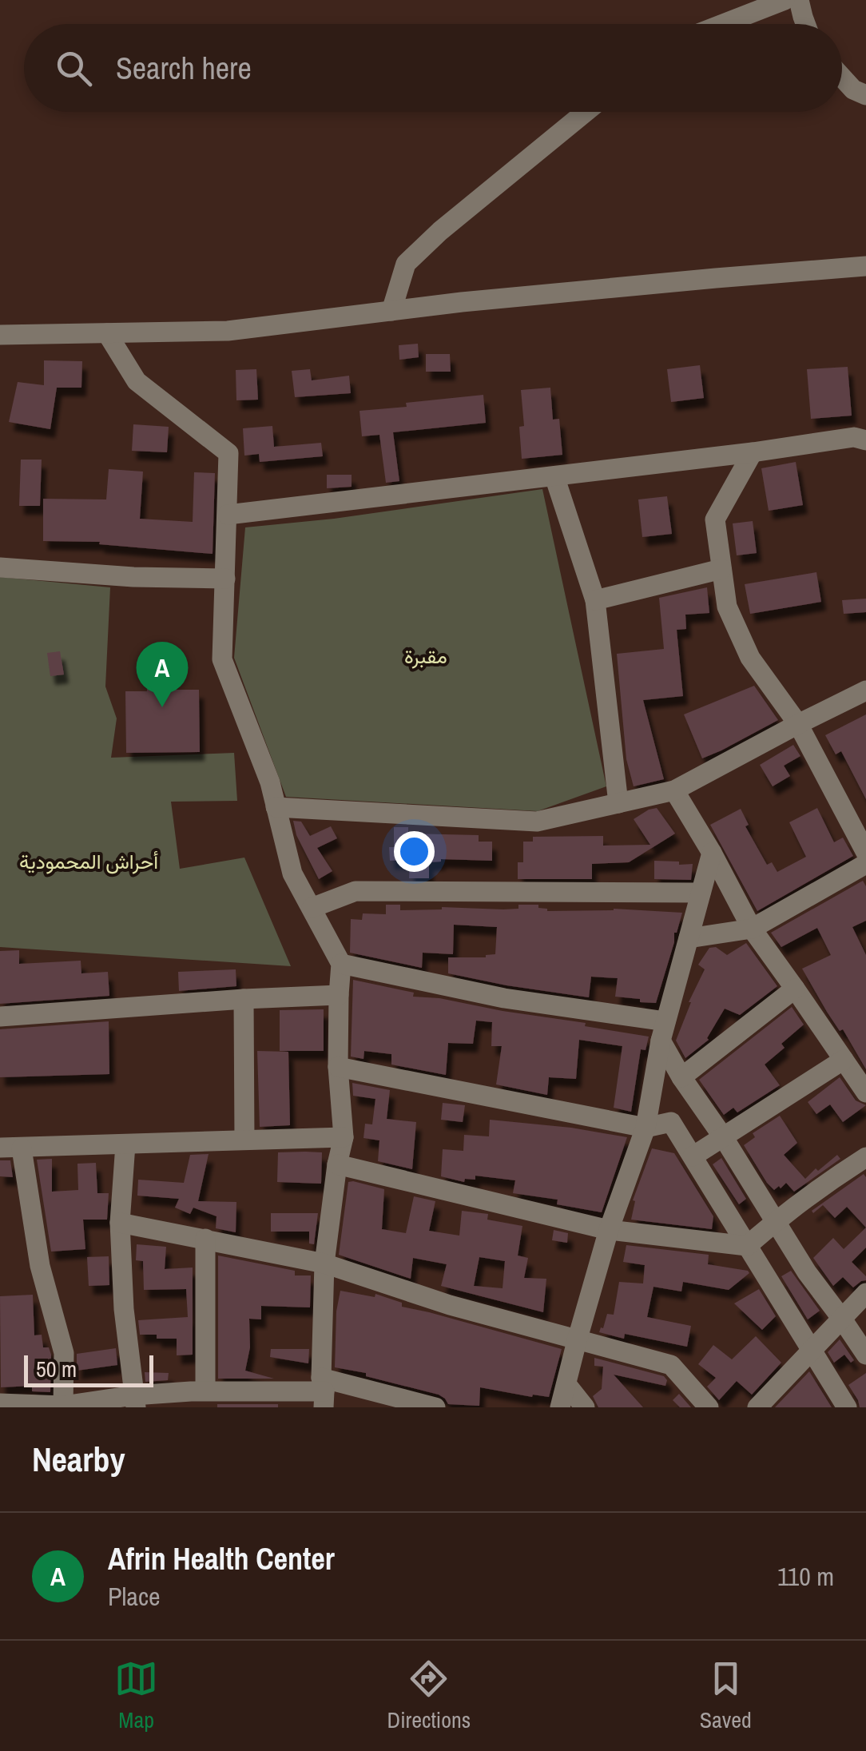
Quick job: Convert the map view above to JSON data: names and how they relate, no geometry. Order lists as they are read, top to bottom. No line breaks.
{"parks":["مقبرة","أحراش المحمودية"],"scale_bar":"50 m","page":{"search":"Search here","pins":"A","scale":"50 m","heading":"Nearby","list":[{"mark":"A","name":"Afrin Health Center","note":"Place","value":"110 m"}],"nav":["Map","Directions","Saved"]}}
